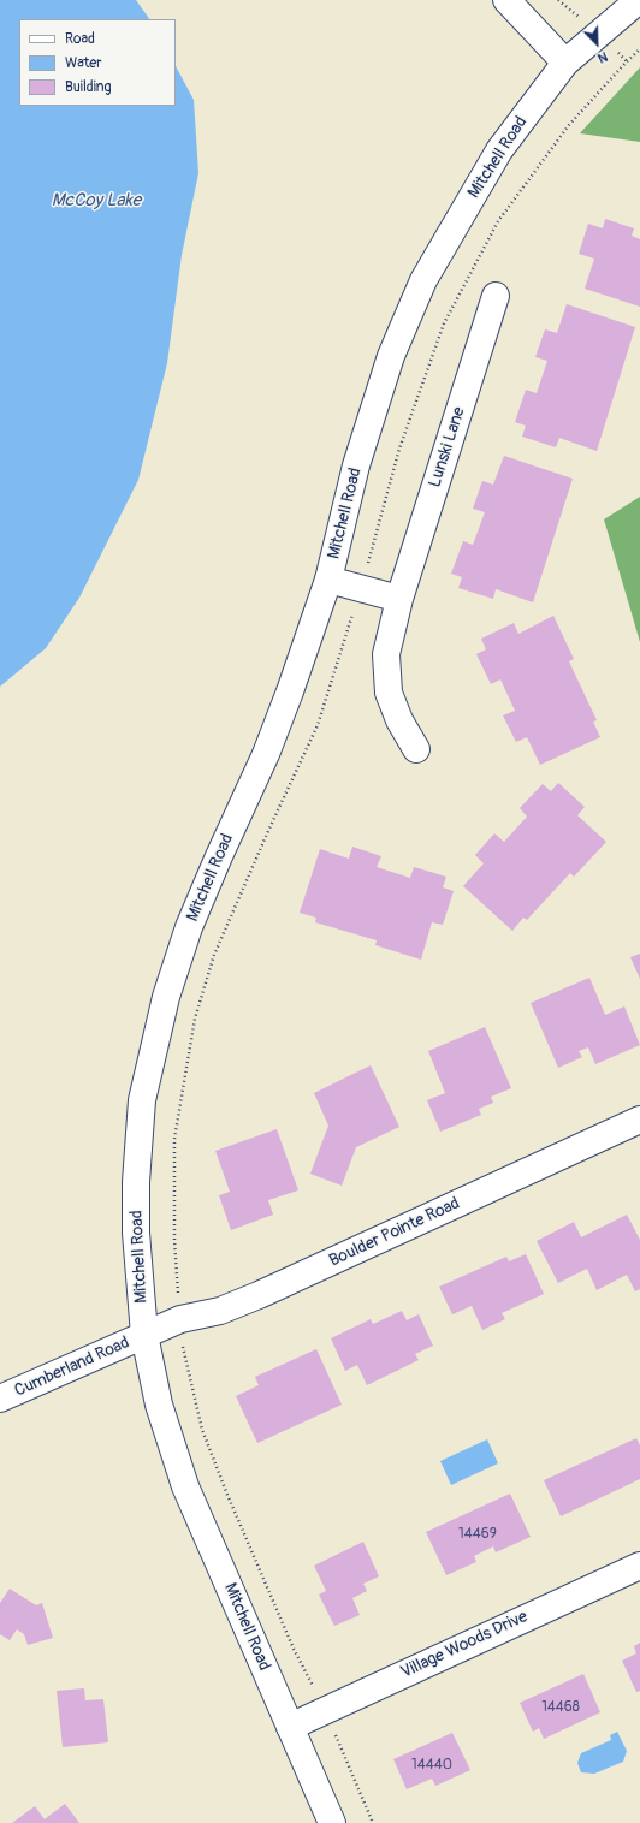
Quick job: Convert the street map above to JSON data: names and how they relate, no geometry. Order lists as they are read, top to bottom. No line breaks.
{"streets":{"main road":["Mitchell Road","Lunski Lane","Boulder Pointe Road","Cumberland Road","Village Woods Drive"]},"crossings":[["Mitchell Road","Boulder Pointe Road"],["Mitchell Road","Cumberland Road"],["Mitchell Road","Village Woods Drive"],["Boulder Pointe Road","Cumberland Road"]],"water":["McCoy Lake"],"house_numbers":["14469","14468","14440"],"legend":["Road","Water","Building"],"north":"bottom right"}
